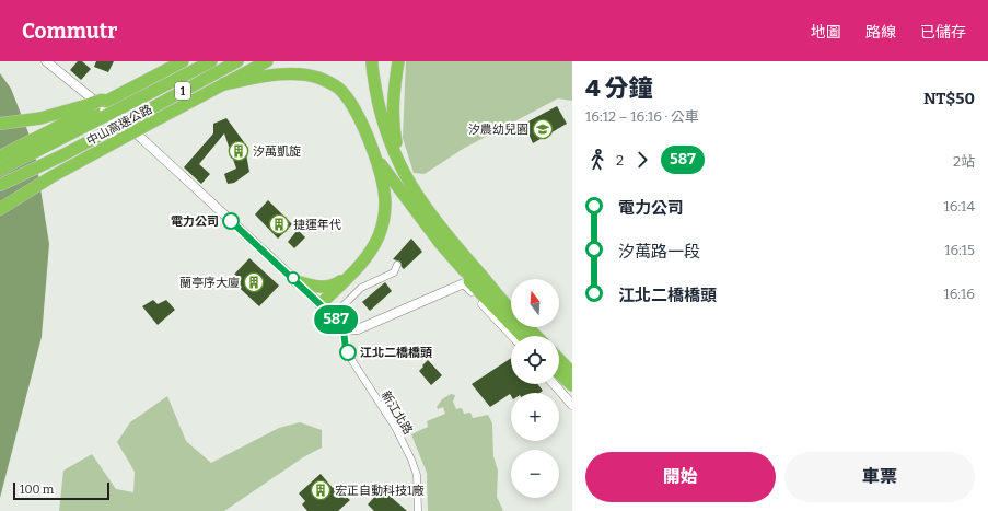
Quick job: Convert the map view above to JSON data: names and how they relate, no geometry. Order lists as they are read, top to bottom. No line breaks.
{"streets":{"highway":["1","中山高速公路"],"street":["新江北路"]},"places":{"school or university":["汐農幼兒園"],"building":["汐萬凱旋","捷運年代","蘭亭序大廈","宏正自動科技1廠"],"other":["電力公司","江北二橋橋頭"]},"lines":["bus line 587"],"scale_bar":"100 m","north":"top","page":{"header":"Commutr","nav":["地圖","路線","已儲存"],"on_map":"587","heading":["4 分鐘","16:12 – 16:16 · 公車","NT$50"],"legs":["2","587","2站"],"list":[{"name":"電力公司","value":"16:14"},{"name":"汐萬路一段","value":"16:15"},{"name":"江北二橋橋頭","value":"16:16"}],"map_buttons":["+","−"],"buttons":["開始","車票"],"scale":"100 m"}}
